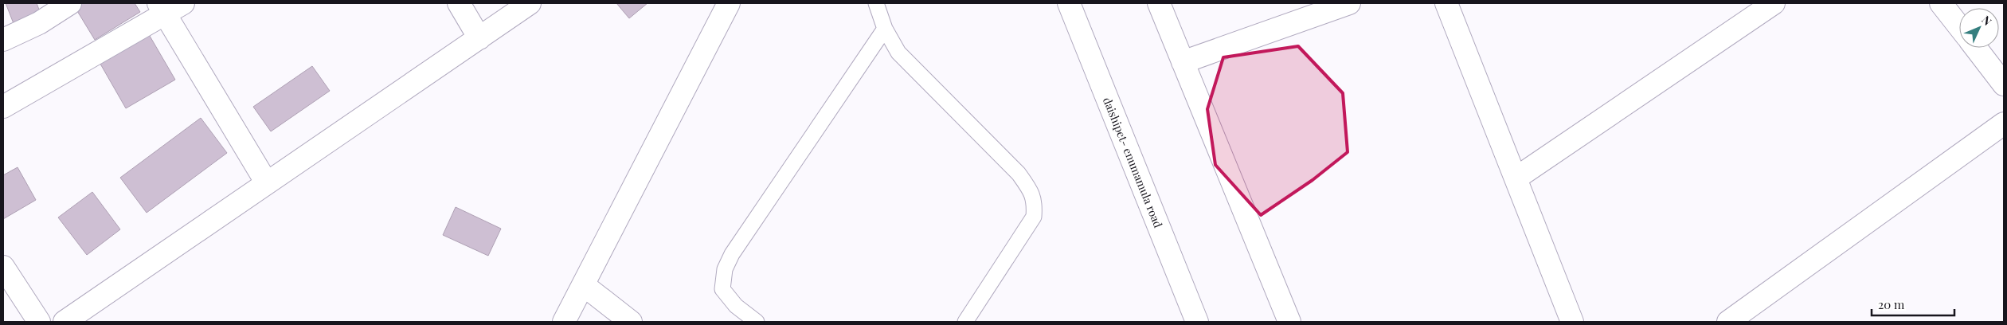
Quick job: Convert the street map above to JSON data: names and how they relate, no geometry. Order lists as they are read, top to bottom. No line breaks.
{"streets":{"street":["daishipet- enumamula road"]},"scale_bar":"20 m","north":"top right"}
